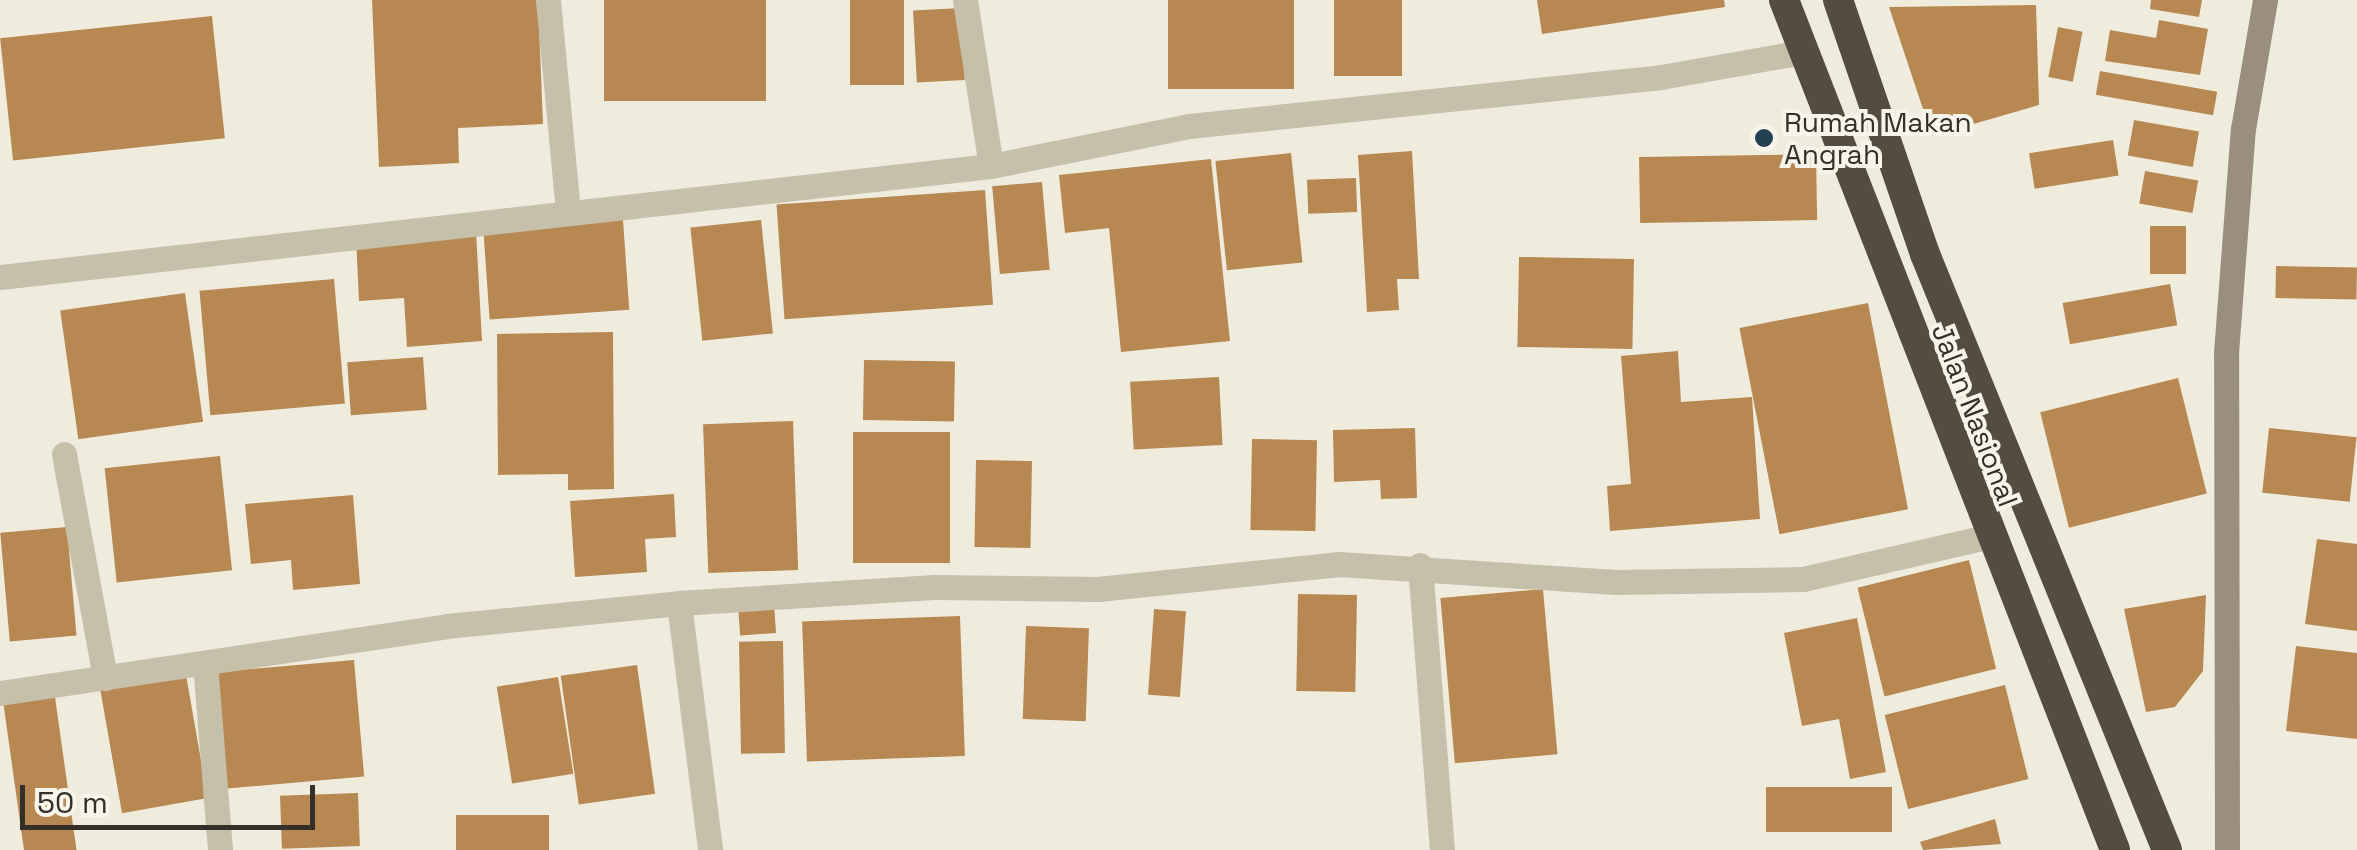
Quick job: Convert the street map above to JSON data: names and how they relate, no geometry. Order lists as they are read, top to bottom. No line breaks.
{"streets":{"highway":["Jalan Nasional"]},"places":["Rumah Makan Angrah"],"scale_bar":"50 m"}
